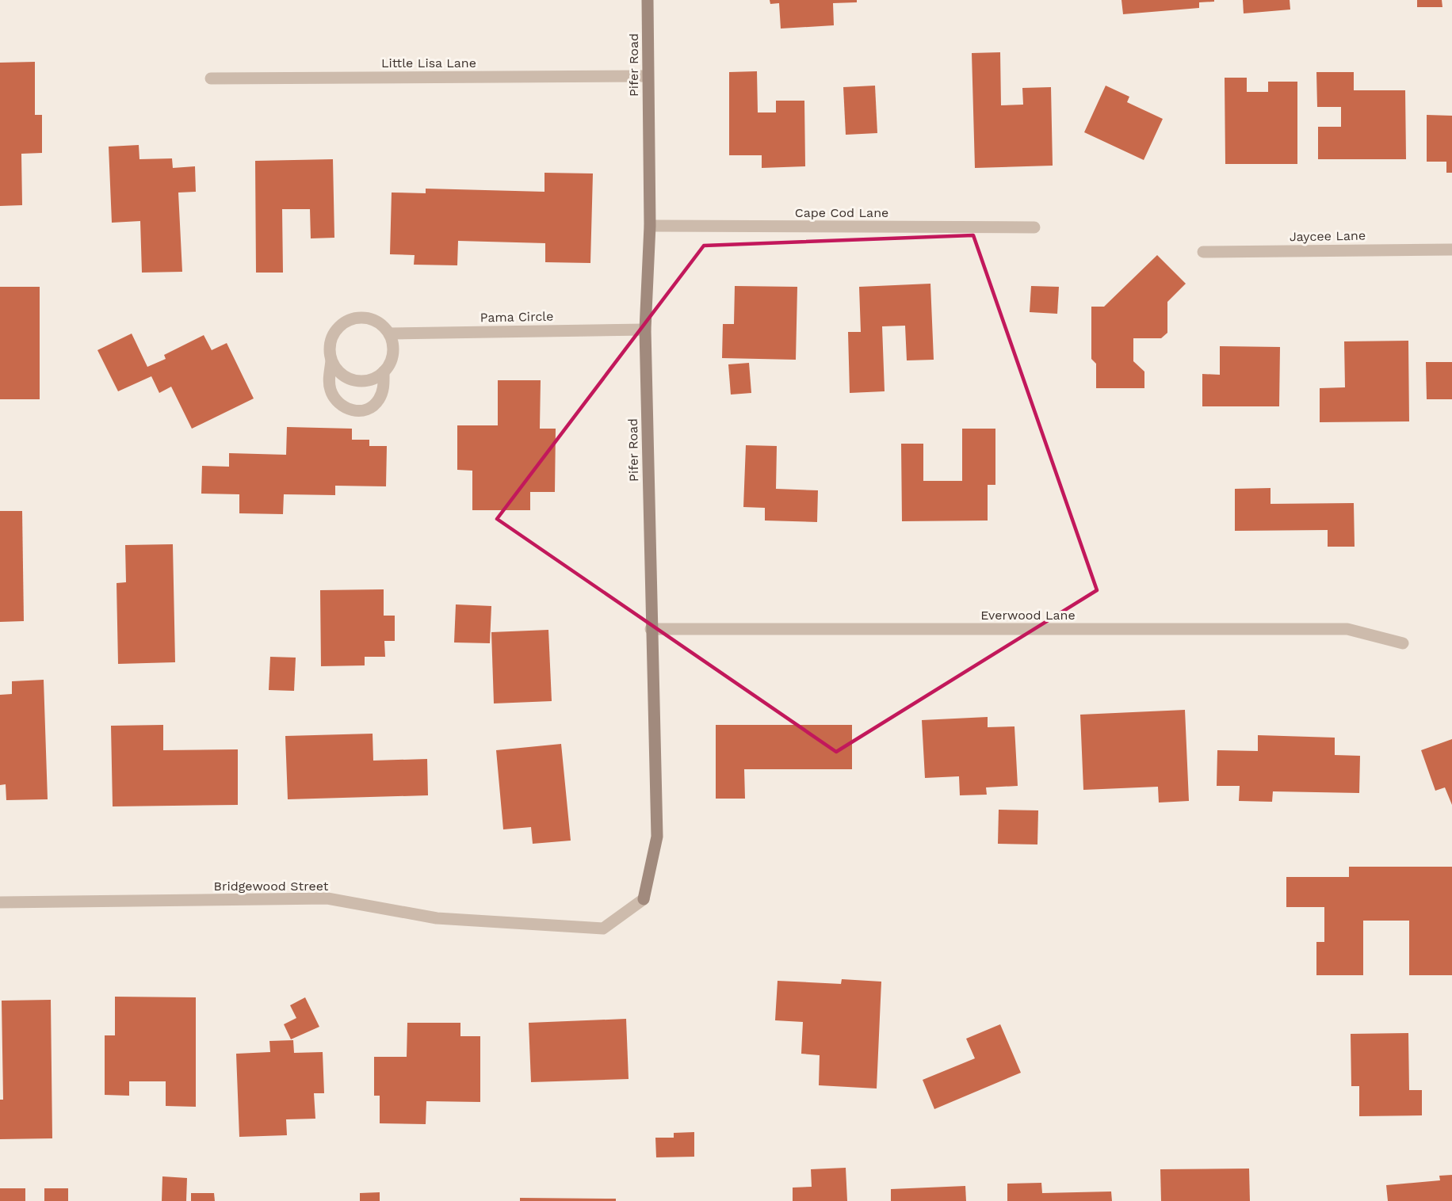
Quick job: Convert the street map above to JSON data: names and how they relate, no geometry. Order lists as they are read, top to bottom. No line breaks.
{"streets":{"street":["Little Lisa Lane","Pifer Road","Cape Cod Lane","Jaycee Lane","Pama Circle","Everwood Lane","Bridgewood Street"]},"crossings":[["Little Lisa Lane","Pifer Road"],["Pifer Road","Cape Cod Lane"],["Pifer Road","Pama Circle"],["Pifer Road","Everwood Lane"],["Pifer Road","Bridgewood Street"]]}
